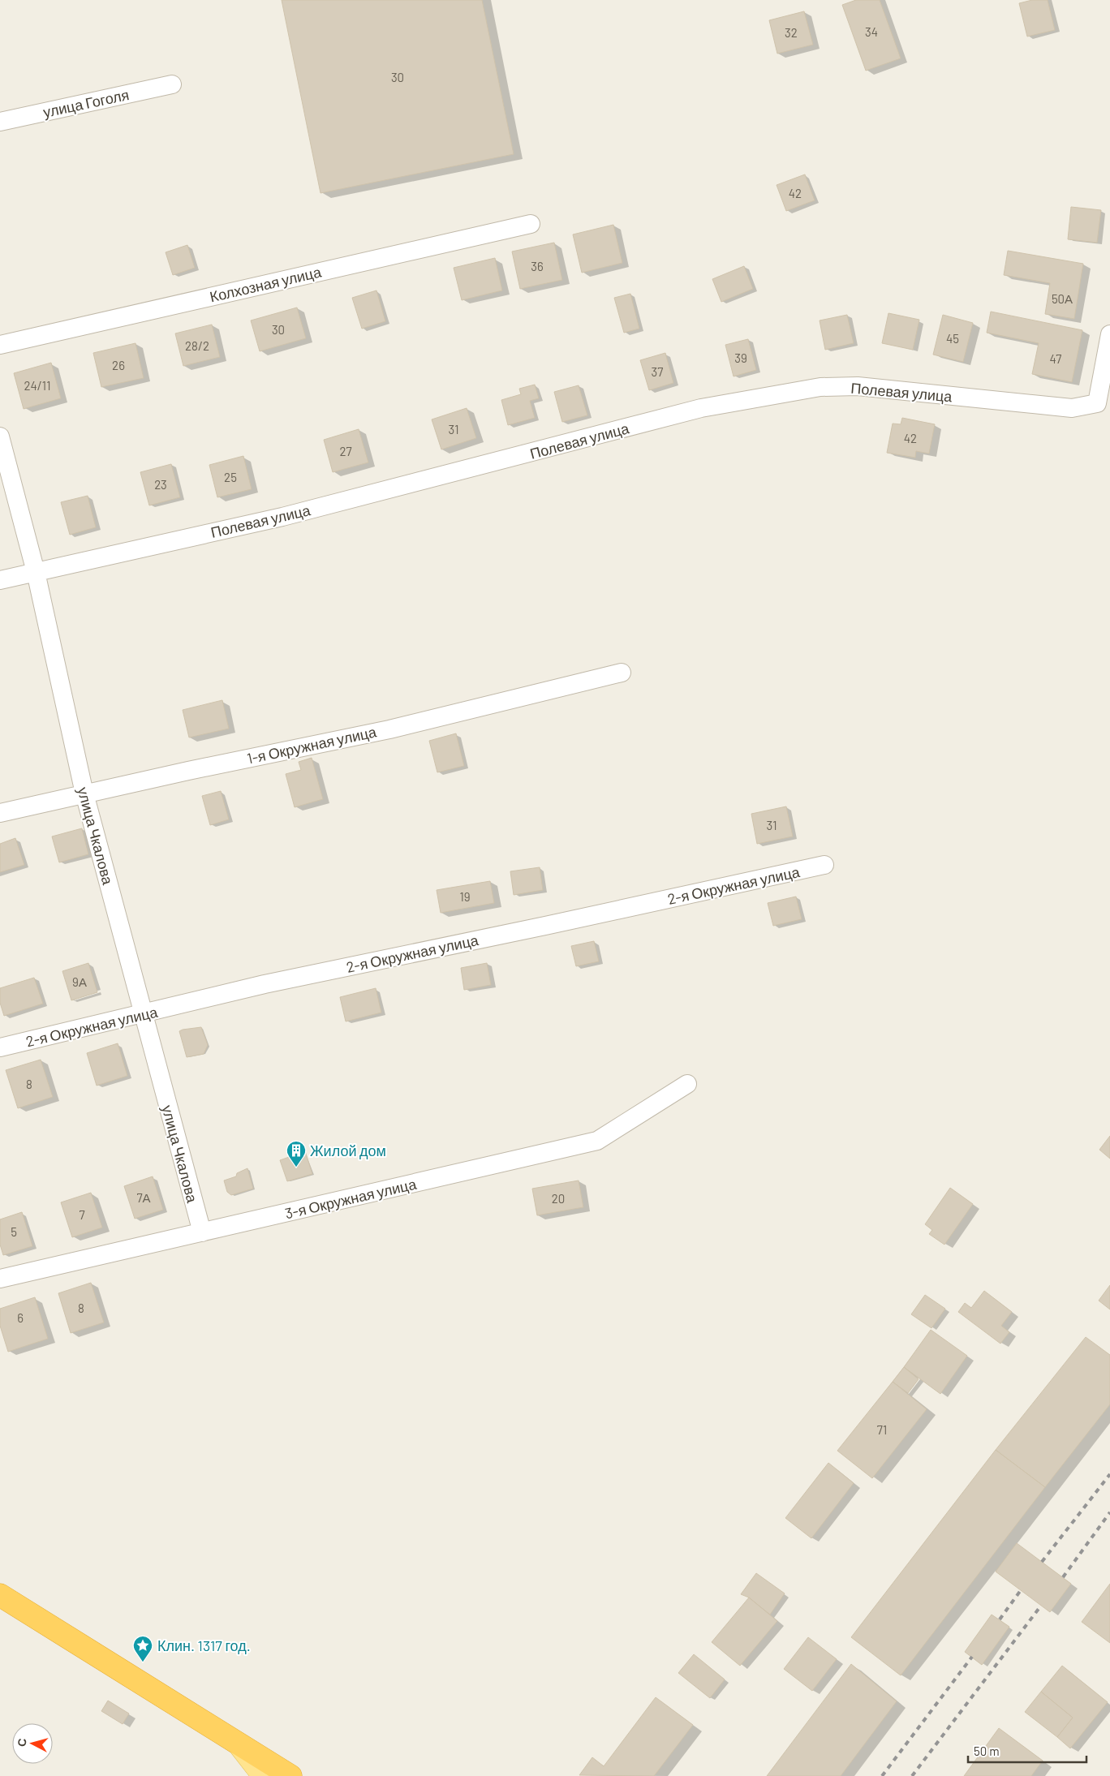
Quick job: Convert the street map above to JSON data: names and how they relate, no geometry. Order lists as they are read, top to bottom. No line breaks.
{"streets":{"street":["улица Гоголя","Колхозная улица","Полевая улица","1-я Окружная улица","улица Чкалова","2-я Окружная улица","3-я Окружная улица"]},"crossings":[["Полевая улица","улица Чкалова"],["1-я Окружная улица","улица Чкалова"],["улица Чкалова","2-я Окружная улица"],["улица Чкалова","3-я Окружная улица"]],"places":{"building":["Жилой дом"],"place":["Клин. 1317 год."]},"house_numbers":["34","32","30","42","36","50А","30","45","28/2","39","47","26","37","24/11","31","42","27","25","23","31","19","9А","8","7А","20","7","5","8","6","71"],"scale_bar":"50 m","north":"left"}
